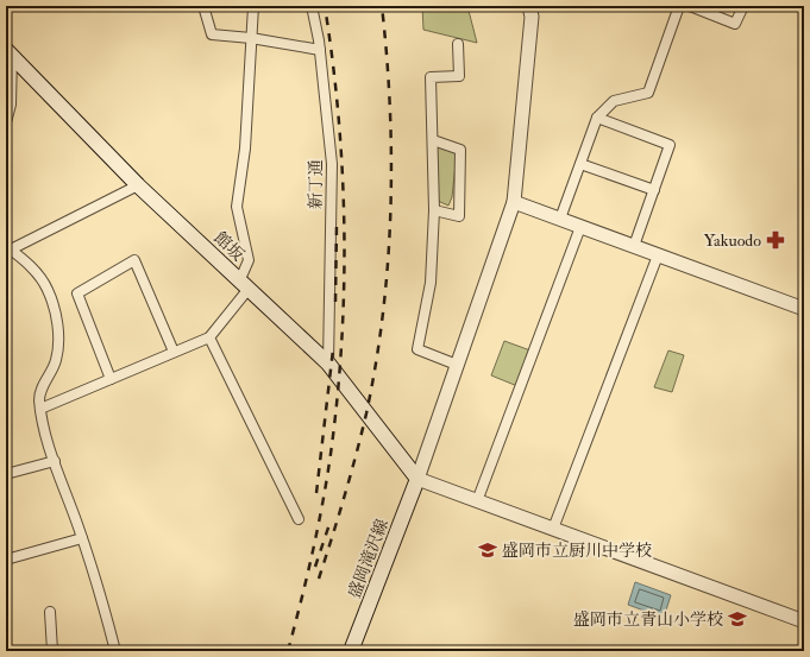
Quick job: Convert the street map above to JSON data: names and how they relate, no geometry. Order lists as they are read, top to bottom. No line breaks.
{"streets":{"main road":["館坂","盛岡滝沢線"],"street":["新丁通"]},"crossings":[["新丁通","館坂"],["館坂","盛岡滝沢線"]],"places":{"pharmacy":["Yakuodo"],"school or university":["盛岡市立厨川中学校","盛岡市立青山小学校"]}}
